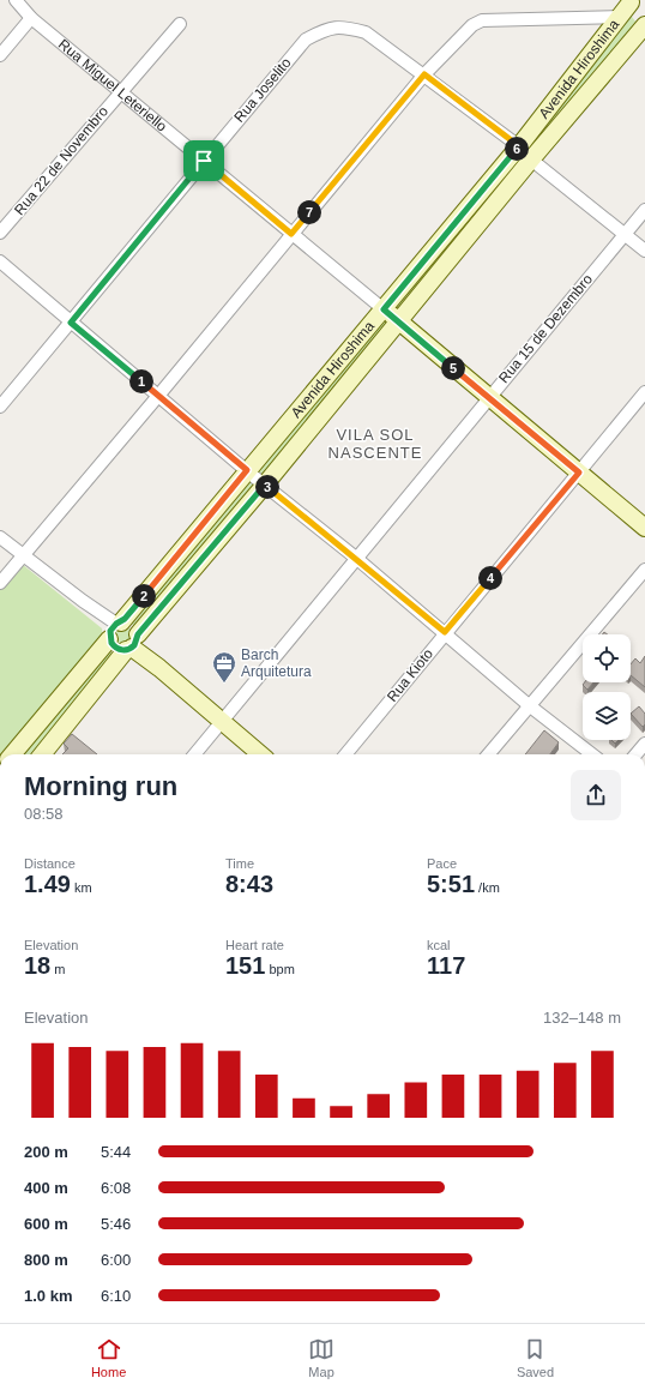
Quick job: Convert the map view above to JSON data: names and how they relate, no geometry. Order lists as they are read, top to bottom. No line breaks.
{"streets":{"main road":["Avenida Hiroshima","Rua Miguel Leteriello"],"street":["Rua Joselito","Rua 22 de Novembro","Rua 15 de Dezembro","Rua Kioto"]},"crossings":[["Avenida Hiroshima","Rua Miguel Leteriello"],["Rua Miguel Leteriello","Rua Joselito"],["Rua Miguel Leteriello","Rua 22 de Novembro"],["Rua Miguel Leteriello","Rua 15 de Dezembro"],["Rua Miguel Leteriello","Rua Kioto"]],"districts":["VILA SOL NASCENTE"],"places":{"office":["Barch Arquitetura"]},"page":{"pins":["6","7","5","1","3","4","2"],"heading":["Morning run","08:58"],"stats":[["Distance","1.49 km"],["Time","8:43"],["Pace","5:51 /km"],["Elevation","18 m"],["Heart rate","151 bpm"],["kcal","117"]],"chart":["Elevation","132–148 m"],"list":[{"name":"200 m","note":"5:44"},{"name":"400 m","note":"6:08"},{"name":"600 m","note":"5:46"},{"name":"800 m","note":"6:00"},{"name":"1.0 km","note":"6:10"}],"tabs":["Home","Map","Saved"]}}
